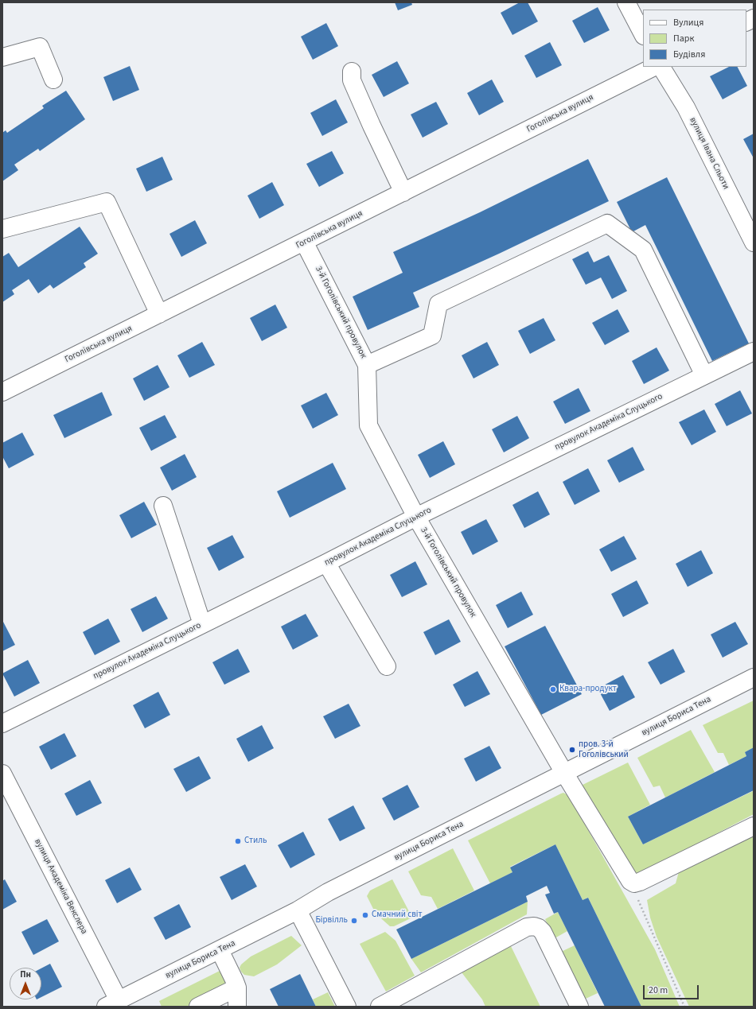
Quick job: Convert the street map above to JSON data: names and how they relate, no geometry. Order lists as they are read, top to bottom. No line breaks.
{"streets":{"street":["Гоголівська вулиця","вулиця Івана Сльоти","3-й Гоголівський провулок","провулок Академіка Слуцького","вулиця Бориса Тена","вулиця Академіка Векслера"]},"crossings":[["Гоголівська вулиця","3-й Гоголівський провулок"],["3-й Гоголівський провулок","провулок Академіка Слуцького"],["3-й Гоголівський провулок","вулиця Бориса Тена"],["вулиця Бориса Тена","вулиця Академіка Векслера"]],"places":["Квара-продукт","пров. 3-й Гоголівський","Стиль","Смачний світ","Бірвілль"],"legend":["Вулиця","Парк","Будівля"],"scale_bar":"20 m","north":"top"}
